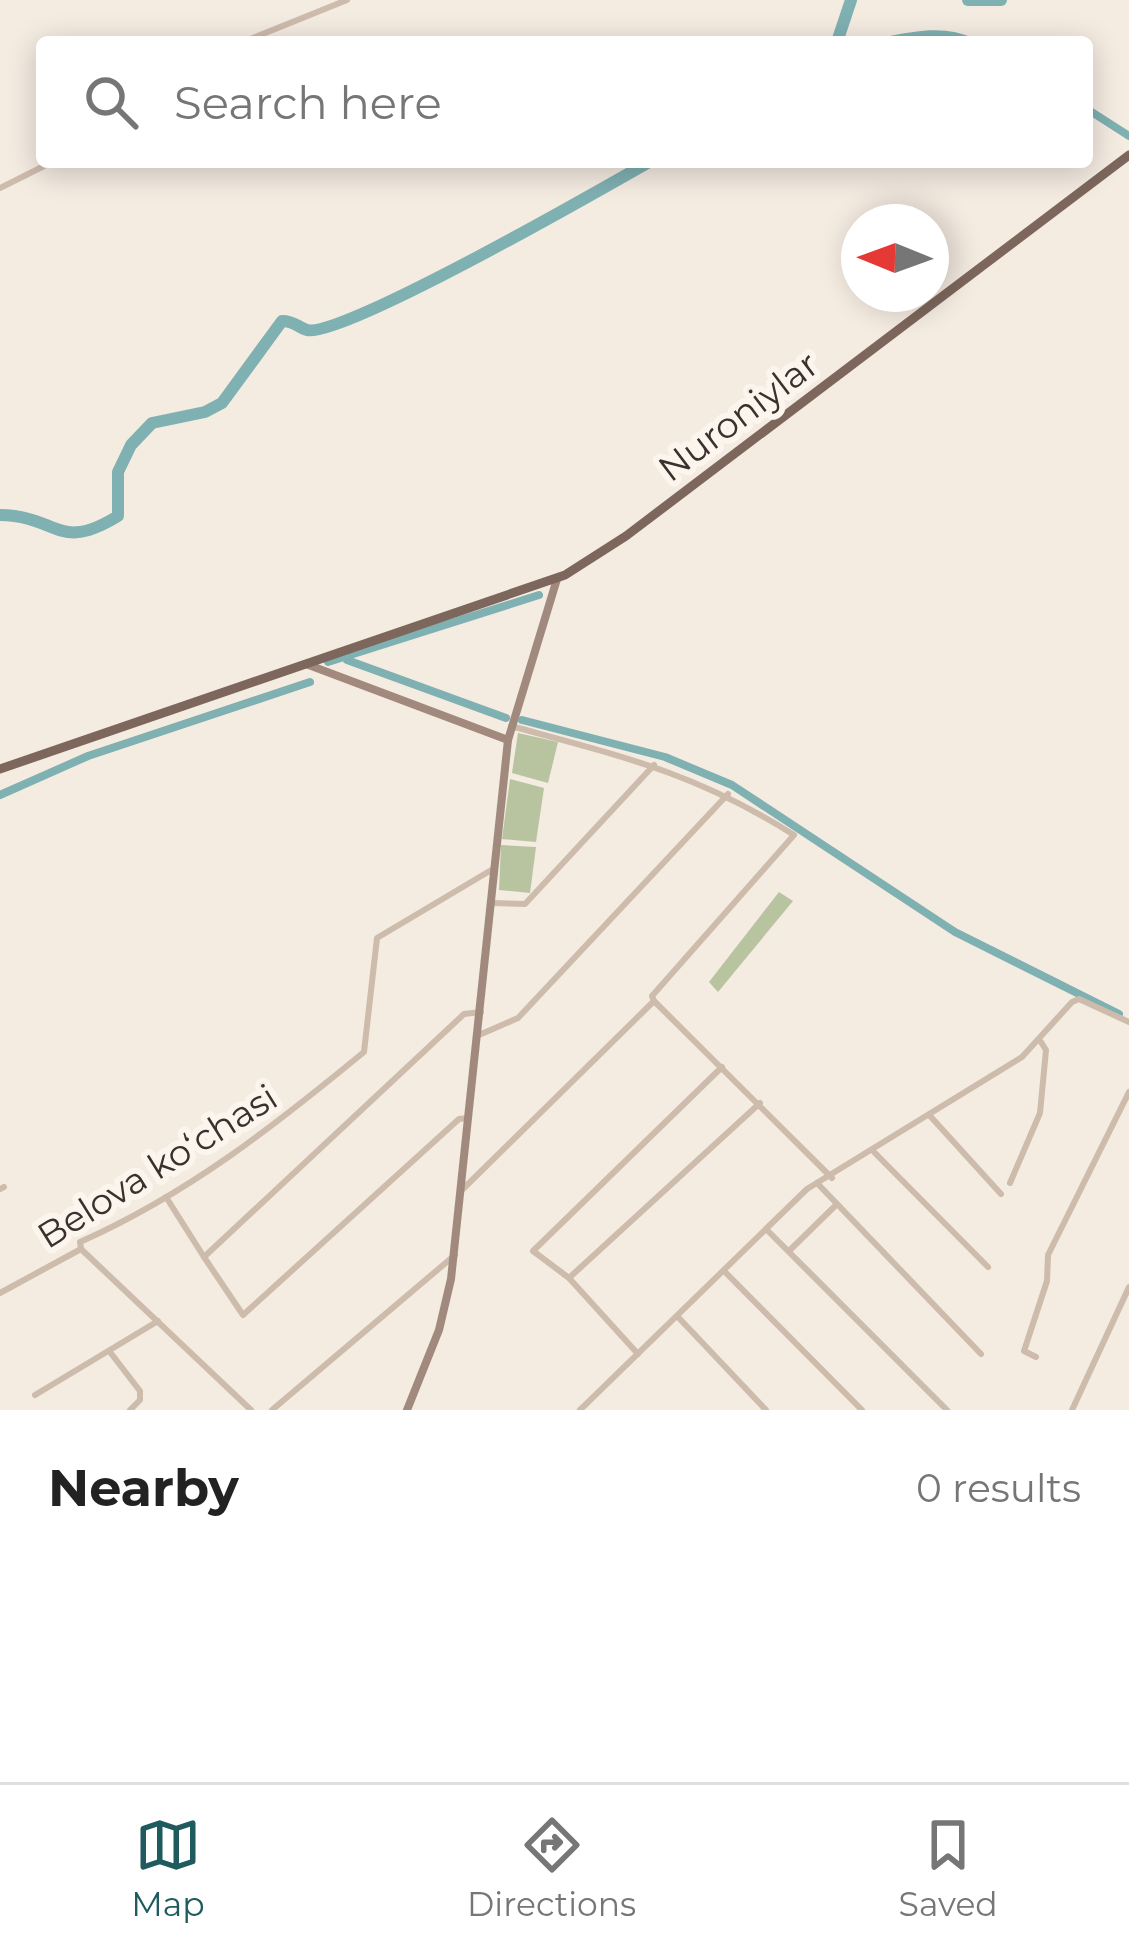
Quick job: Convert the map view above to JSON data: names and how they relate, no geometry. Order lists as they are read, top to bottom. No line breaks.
{"streets":{"main road":["Nuroniylar"],"street":["Belova koʻchasi"]},"north":"left","page":{"search":"Search here","heading":["Nearby","0 results"],"nav":["Map","Directions","Saved"]}}
